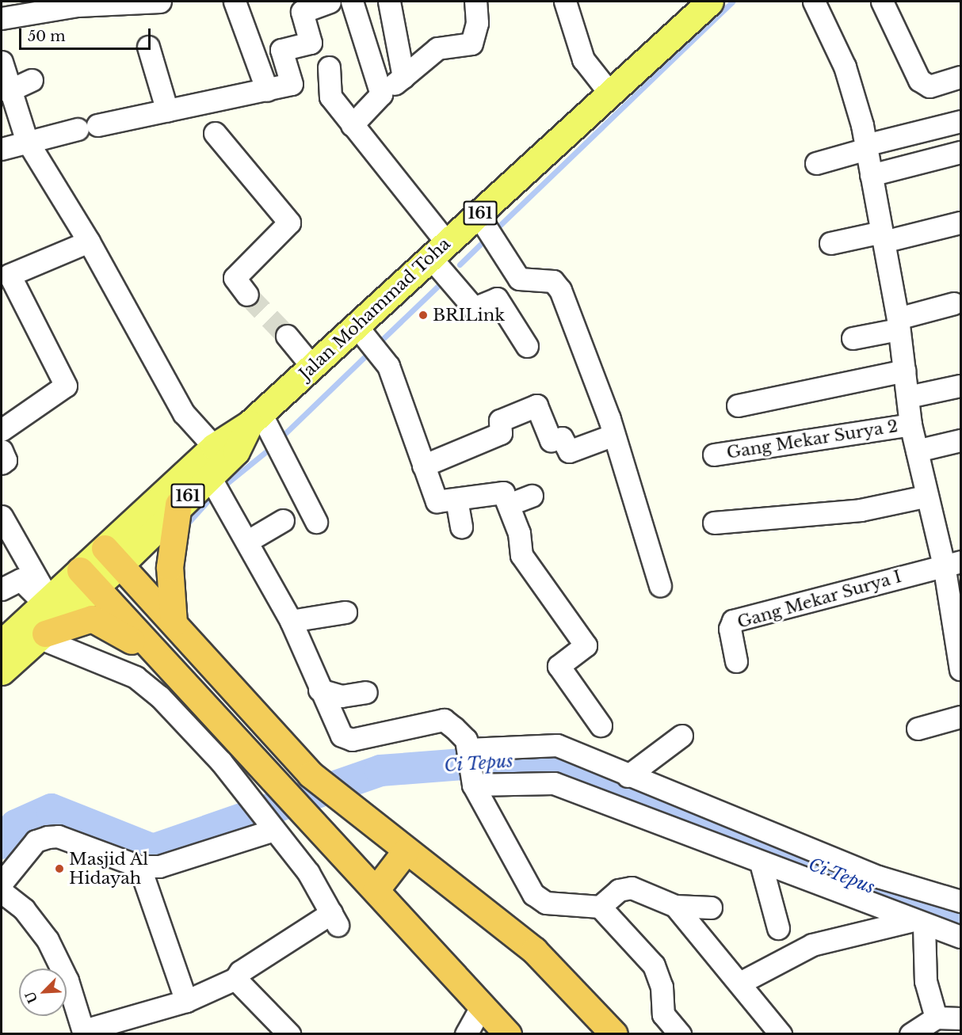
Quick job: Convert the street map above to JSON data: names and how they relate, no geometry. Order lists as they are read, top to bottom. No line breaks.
{"streets":{"main road":["161","Jalan Mohammad Toha"],"street":["Gang Mekar Surya 2","Gang Mekar Surya I"]},"water":["Ci Tepus"],"places":["BRILink","Masjid Al Hidayah"],"scale_bar":"50 m","north":"bottom left"}
